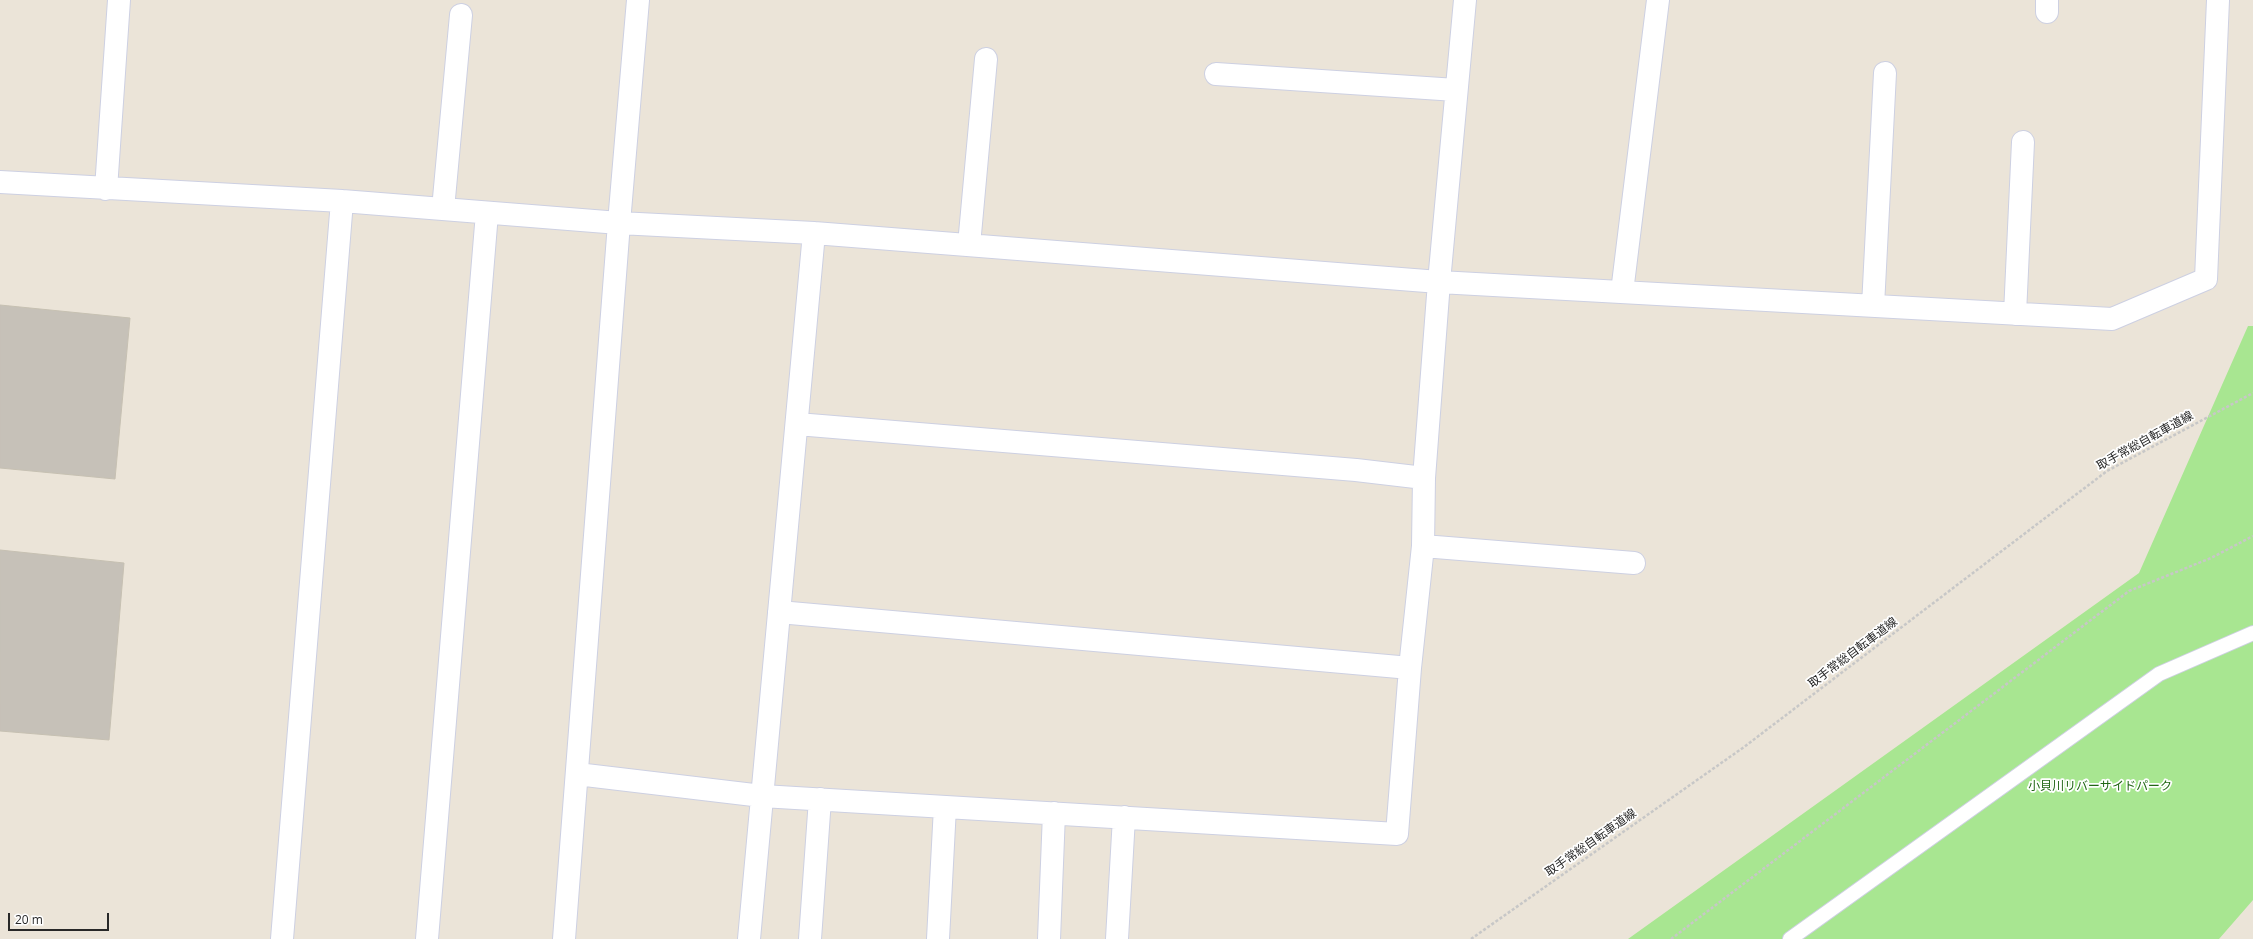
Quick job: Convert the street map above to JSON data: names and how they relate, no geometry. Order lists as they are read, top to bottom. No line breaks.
{"streets":{"path":["取手常総自転車道線"]},"parks":["小貝川リバーサイドパーク"],"scale_bar":"20 m"}
